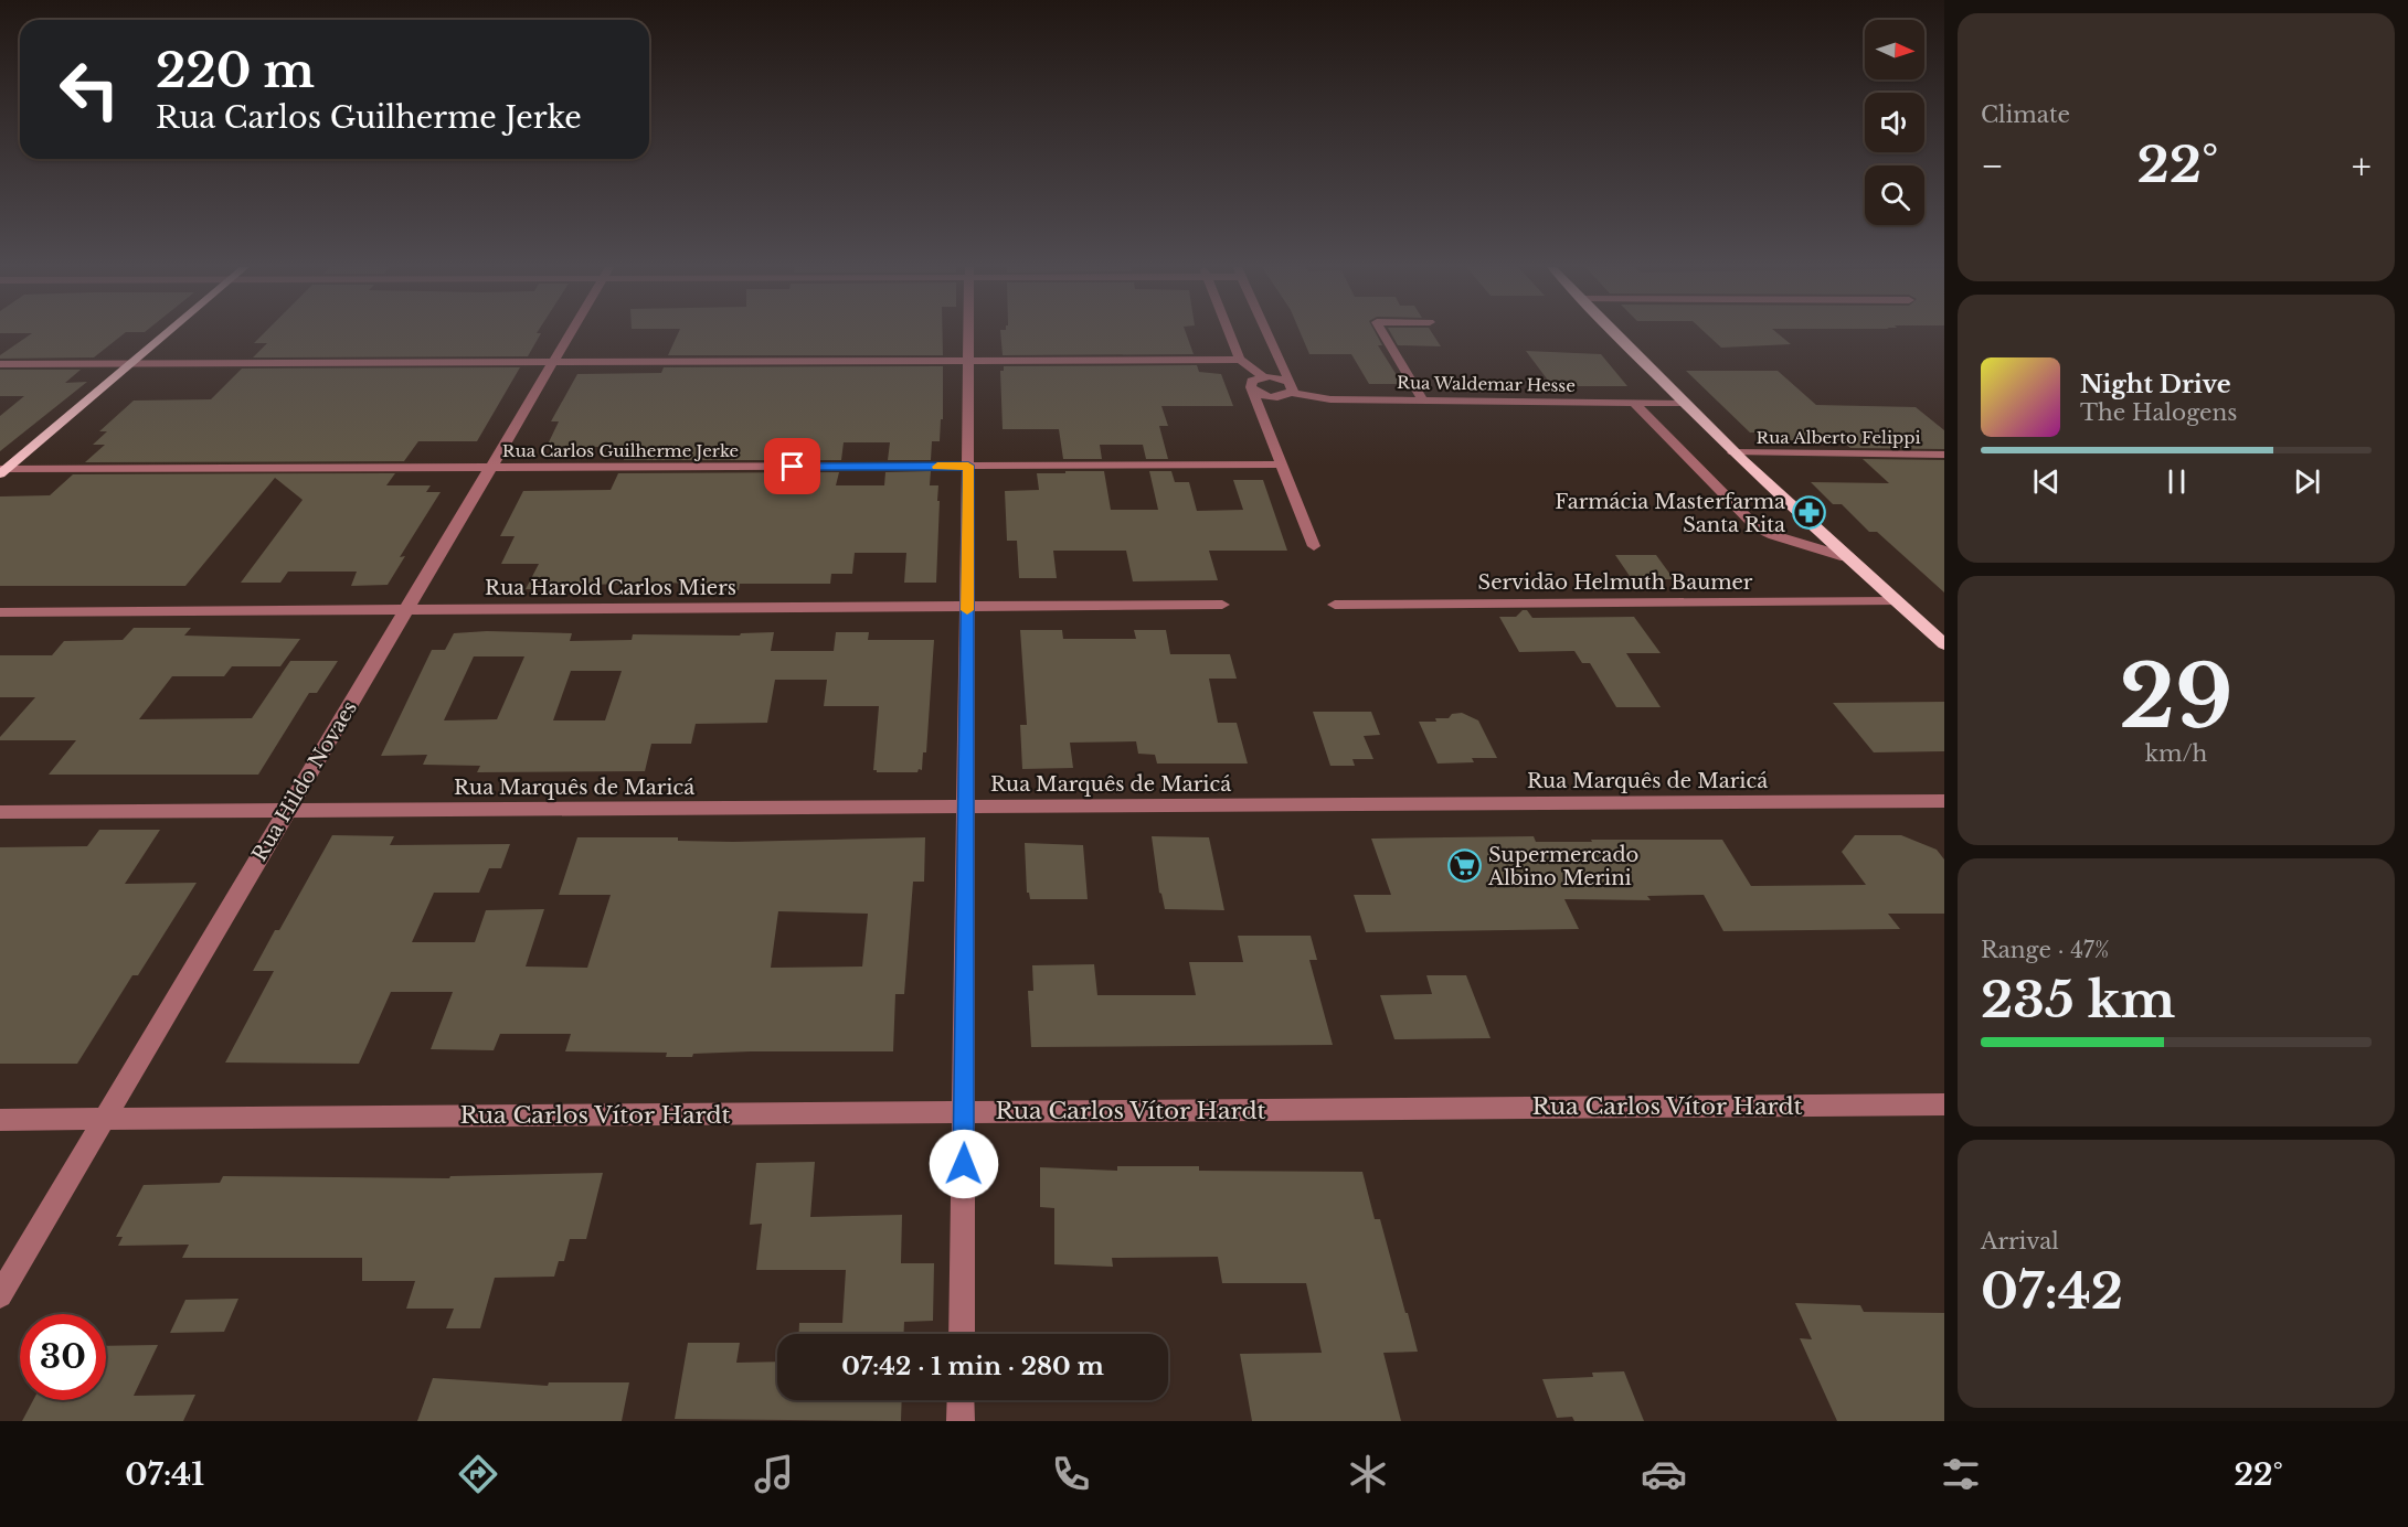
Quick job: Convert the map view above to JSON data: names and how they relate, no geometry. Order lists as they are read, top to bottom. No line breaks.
{"streets":{"street":["Rua Waldemar Hesse","Rua Alberto Felippi","Rua Carlos Guilherme Jerke","Servidão Helmuth Baumer","Rua Harold Carlos Miers","Rua Hildo Novaes","Rua Marquês de Maricá","Rua Carlos Vítor Hardt"]},"crossings":[["Rua Carlos Guilherme Jerke","Rua Hildo Novaes"],["Rua Harold Carlos Miers","Rua Hildo Novaes"],["Rua Hildo Novaes","Rua Marquês de Maricá"],["Rua Hildo Novaes","Rua Carlos Vítor Hardt"]],"places":{"pharmacy":["Farmácia Masterfarma Santa Rita"],"supermarket":["Supermercado Albino Merini"]},"north":"right","page":{"tile":["Climate",["29","km/h"],["Range · 47%","235 km"],["Arrival","07:42"]],"turn":["220 m","Rua Carlos Guilherme Jerke"],"heat":["−","22°","+"],"song":["Night Drive","The Halogens"],"limit":"30","trip":"07:42 · 1 min · 280 m","tabs":["07:41","22°"]}}
